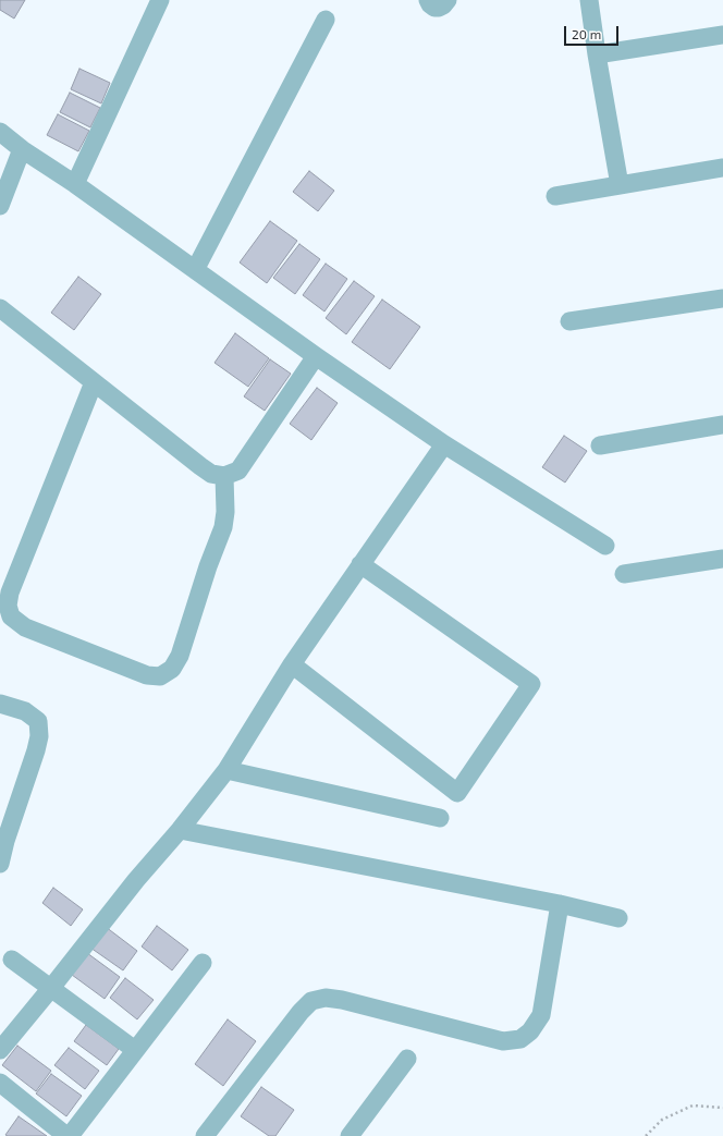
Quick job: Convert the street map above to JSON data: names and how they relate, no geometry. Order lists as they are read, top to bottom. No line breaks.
{"scale_bar":"20 m"}
